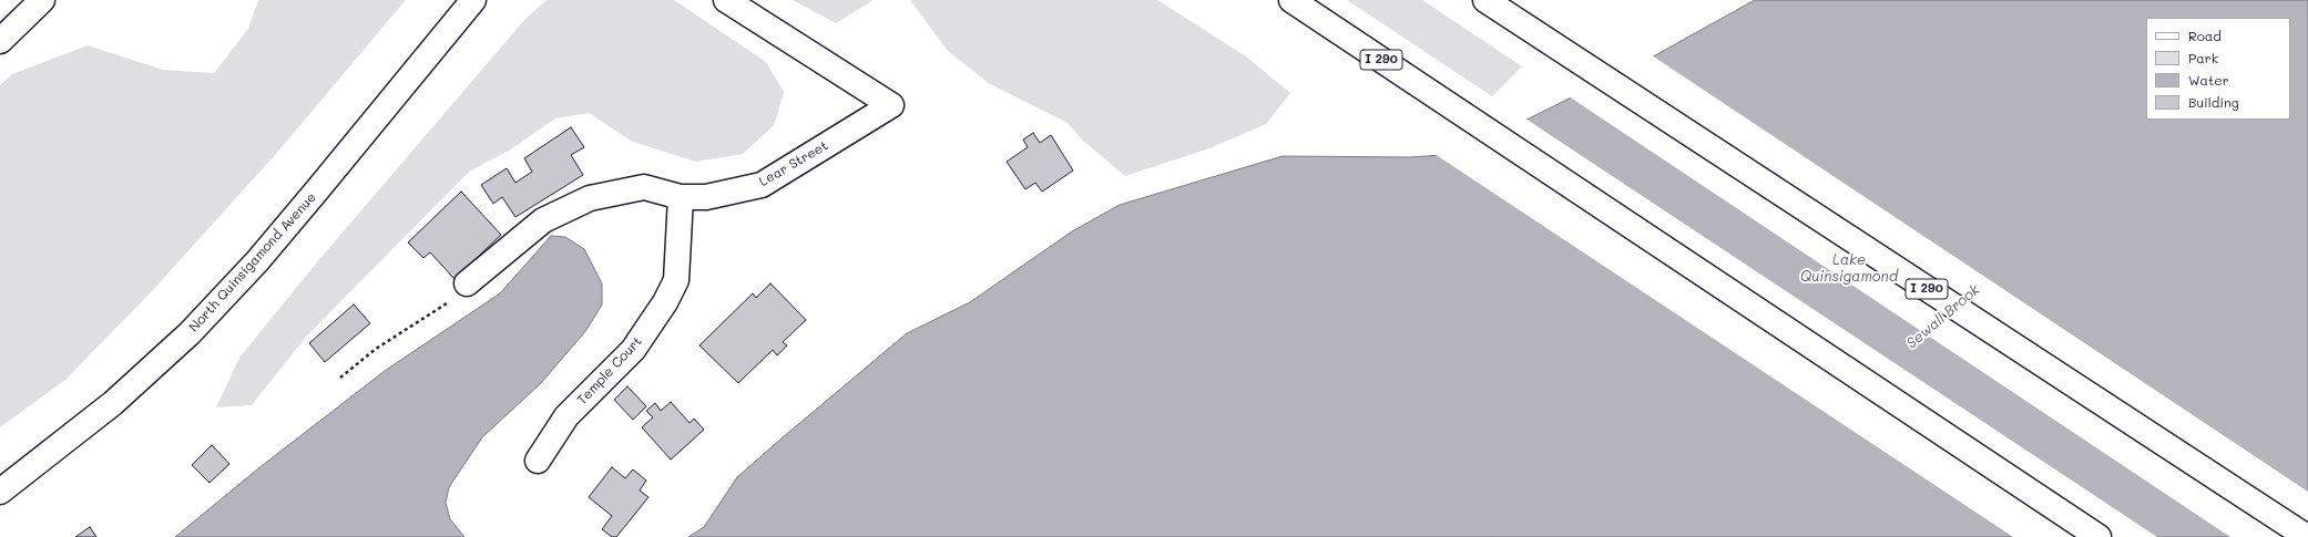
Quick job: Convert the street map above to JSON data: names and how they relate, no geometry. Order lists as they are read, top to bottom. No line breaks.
{"streets":{"main road":["I 290","Lear Street","North Quinsigamond Avenue","Temple Court"]},"crossings":[["Lear Street","Temple Court"]],"water":["Lake Quinsigamond","Sewall Brook"],"legend":["Road","Park","Water","Building"]}
